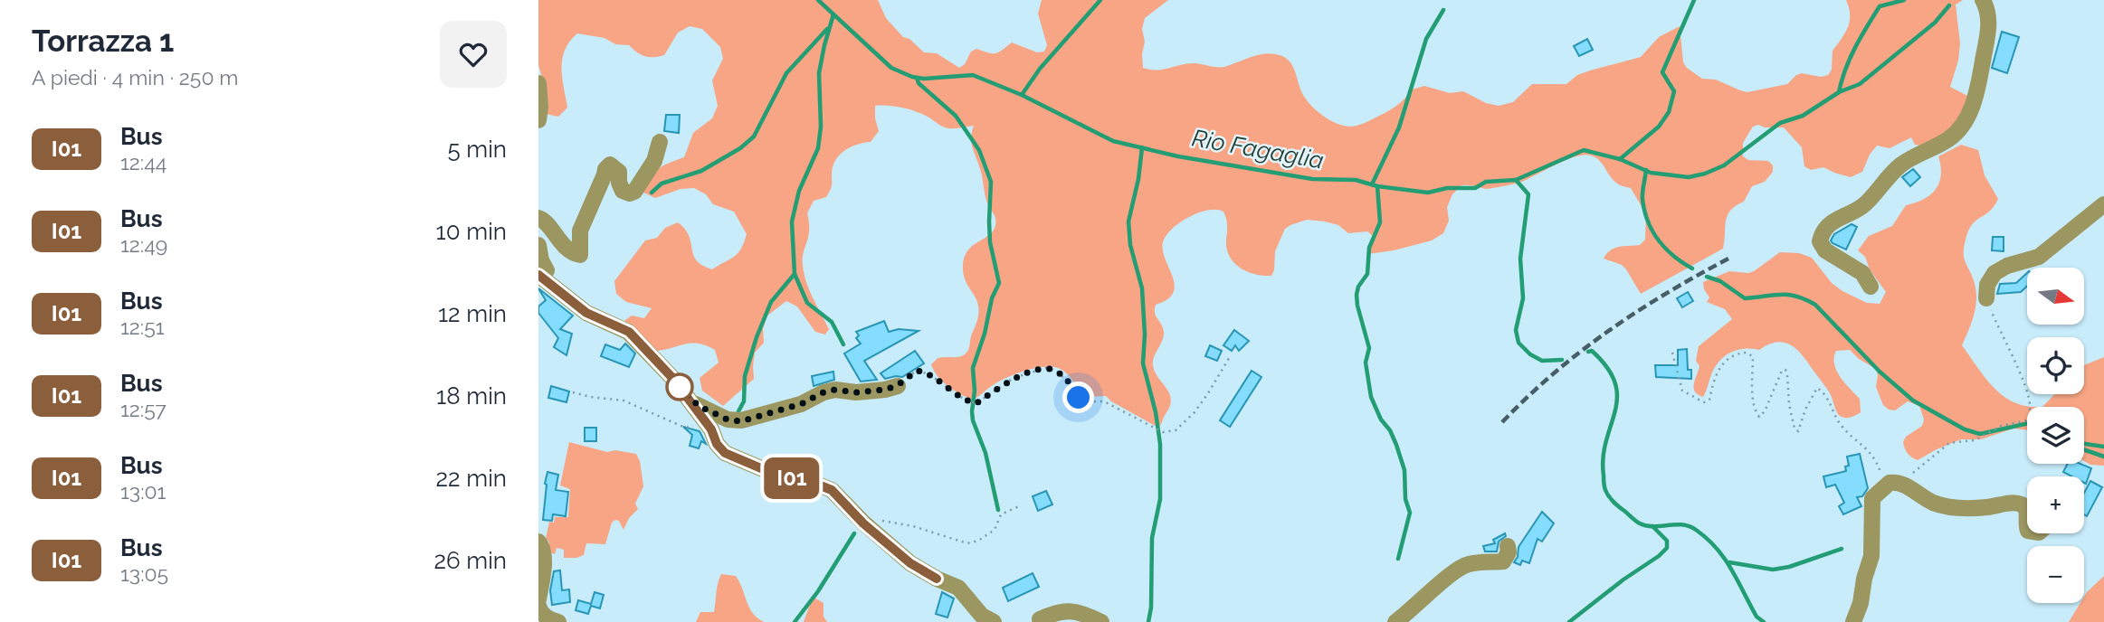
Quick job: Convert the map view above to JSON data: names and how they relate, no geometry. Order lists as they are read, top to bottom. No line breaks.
{"water":["Rio Fagaglia"],"lines":["bus line I01"],"north":"right","page":{"heading":["Torrazza 1","A piedi · 4 min · 250 m"],"on_map":"I01","list":[{"mark":"I01","name":"Bus","note":"12:44","value":"5 min"},{"mark":"I01","name":"Bus","note":"12:49","value":"10 min"},{"mark":"I01","name":"Bus","note":"12:51","value":"12 min"},{"mark":"I01","name":"Bus","note":"12:57","value":"18 min"},{"mark":"I01","name":"Bus","note":"13:01","value":"22 min"},{"mark":"I01","name":"Bus","note":"13:05","value":"26 min"}],"map_buttons":["+","−"]}}
